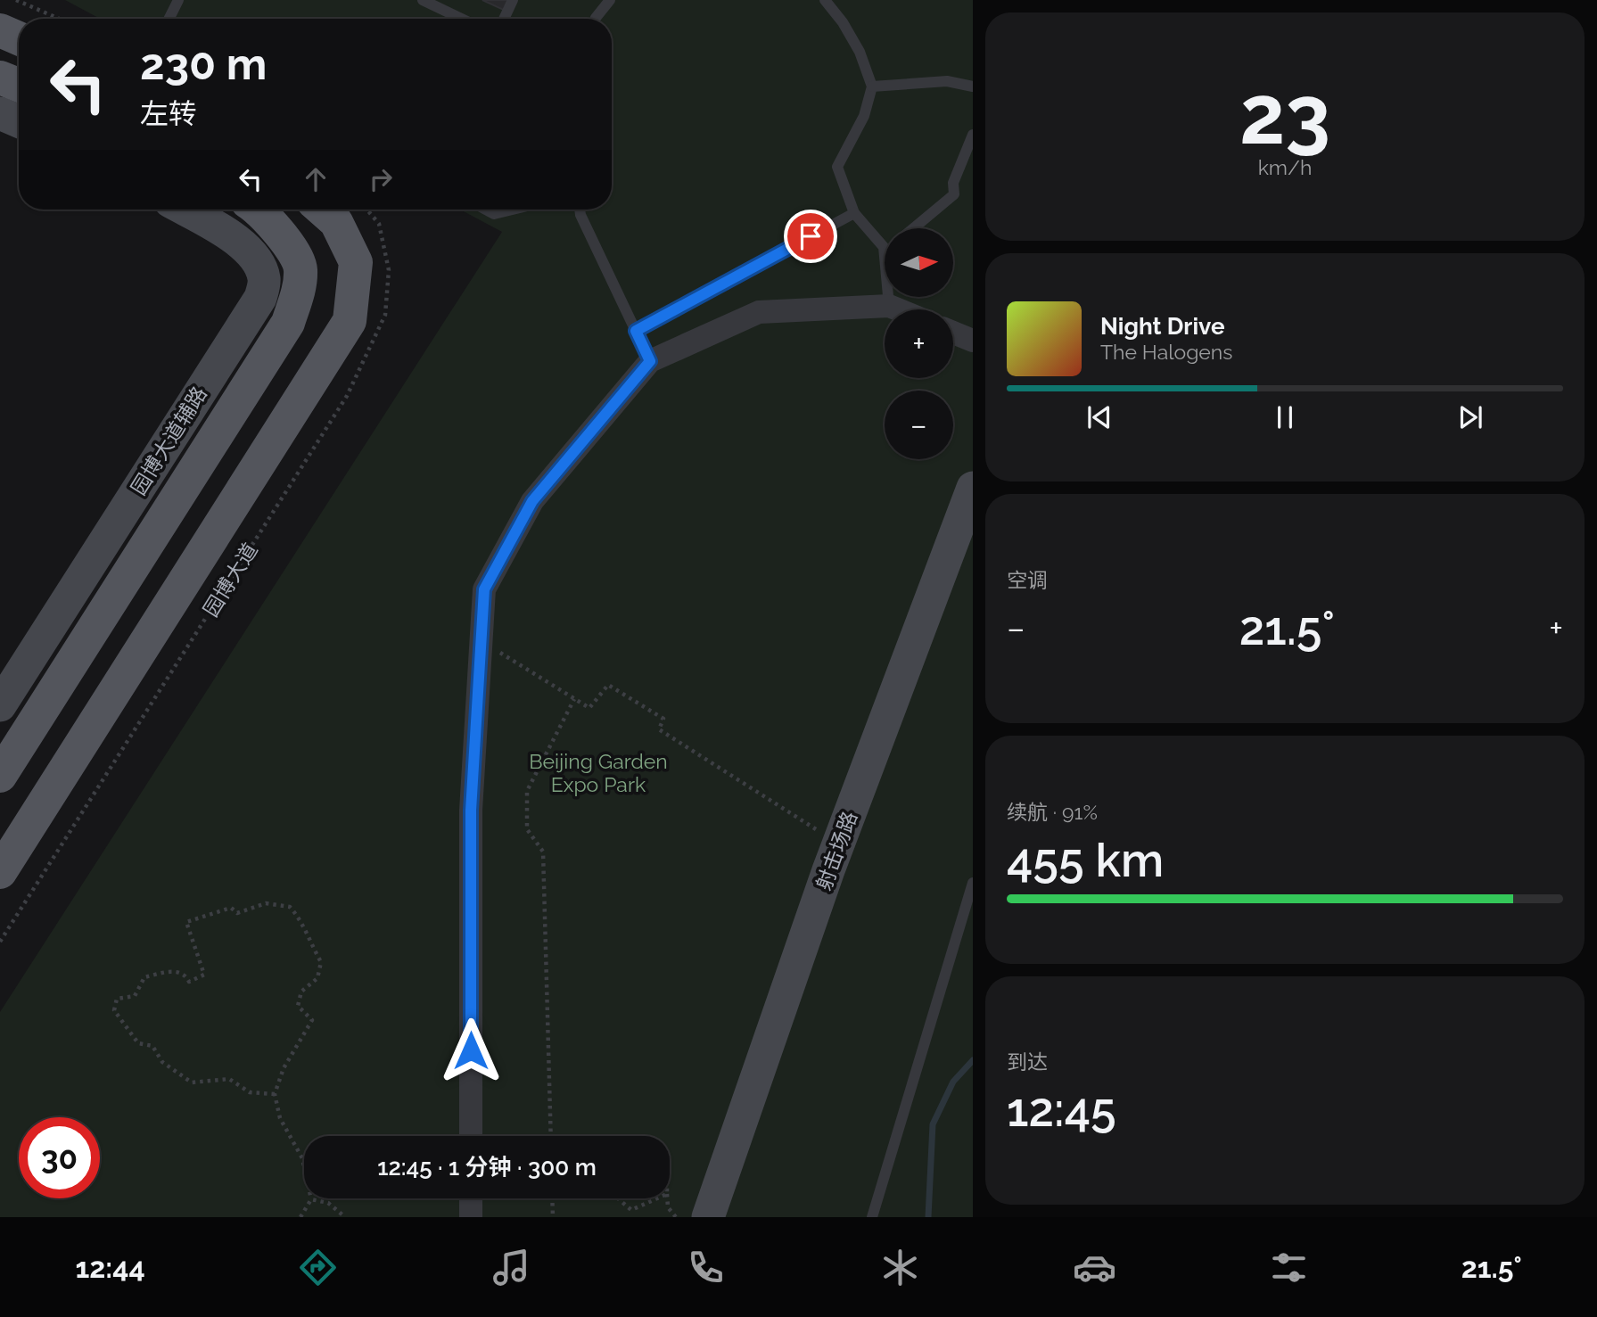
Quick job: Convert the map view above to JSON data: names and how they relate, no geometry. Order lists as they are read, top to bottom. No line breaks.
{"streets":{"main road":["园博大道"],"street":["园博大道辅路","射击场路"]},"parks":["Beijing Garden Expo Park"],"north":"right","page":{"tile":[["23","km/h"],"空调",["续航 · 91%","455 km"],["到达","12:45"]],"turn":["230 m","左转"],"map_buttons":["+","−"],"song":["Night Drive","The Halogens"],"heat":["−","21.5°","+"],"limit":"30","trip":"12:45 · 1 分钟 · 300 m","tabs":["12:44","21.5°"]}}
